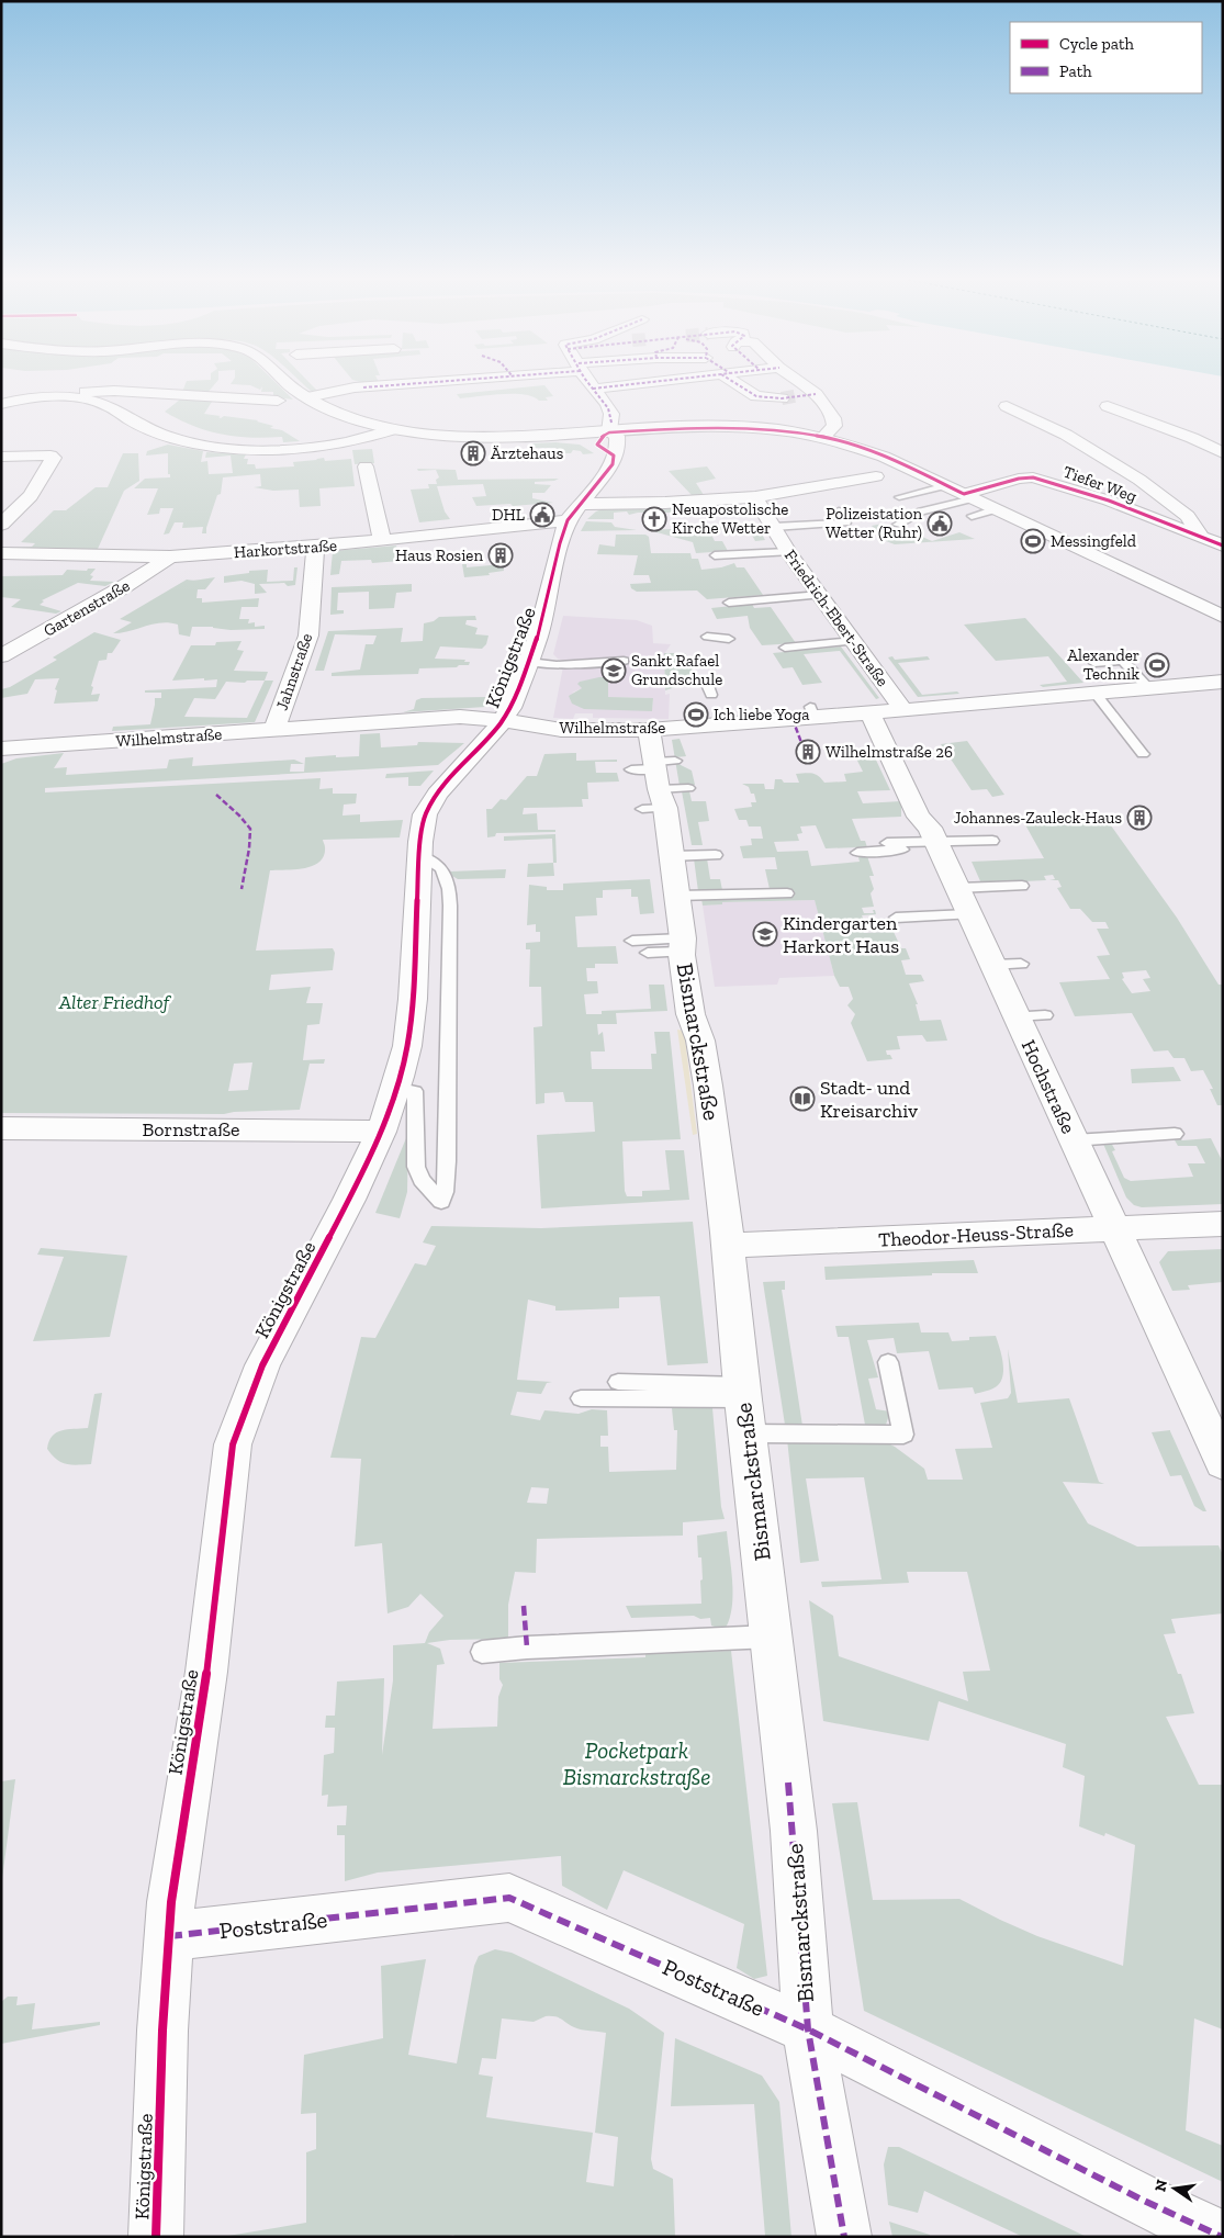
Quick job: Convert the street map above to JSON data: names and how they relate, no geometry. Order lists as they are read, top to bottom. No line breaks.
{"streets":{"street":["Tiefer Weg","Harkortstraße","Gartenstraße","Friedrich-Ebert-Straße","Königstraße","Jahnstraße","Wilhelmstraße","Bismarckstraße","Hochstraße","Bornstraße","Theodor-Heuss-Straße","Poststraße"]},"crossings":[["Harkortstraße","Gartenstraße"],["Harkortstraße","Königstraße"],["Harkortstraße","Jahnstraße"],["Friedrich-Ebert-Straße","Wilhelmstraße"],["Königstraße","Wilhelmstraße"],["Königstraße","Bornstraße"],["Königstraße","Poststraße"],["Jahnstraße","Wilhelmstraße"],["Wilhelmstraße","Bismarckstraße"],["Wilhelmstraße","Hochstraße"],["Bismarckstraße","Theodor-Heuss-Straße"],["Bismarckstraße","Poststraße"],["Hochstraße","Theodor-Heuss-Straße"]],"parks":["Alter Friedhof","Pocketpark Bismarckstraße"],"places":{"building":["Ärztehaus","Haus Rosien","Wilhelmstraße 26","Johannes-Zauleck-Haus"],"public building":["DHL","Polizeistation Wetter (Ruhr)"],"church":["Neuapostolische Kirche Wetter"],"sports":["Messingfeld","Alexander Technik","Ich liebe Yoga"],"school or university":["Sankt Rafael Grundschule","Kindergarten Harkort Haus"],"library":["Stadt- und Kreisarchiv"]},"legend":["Cycle path","Path"],"north":"left"}
